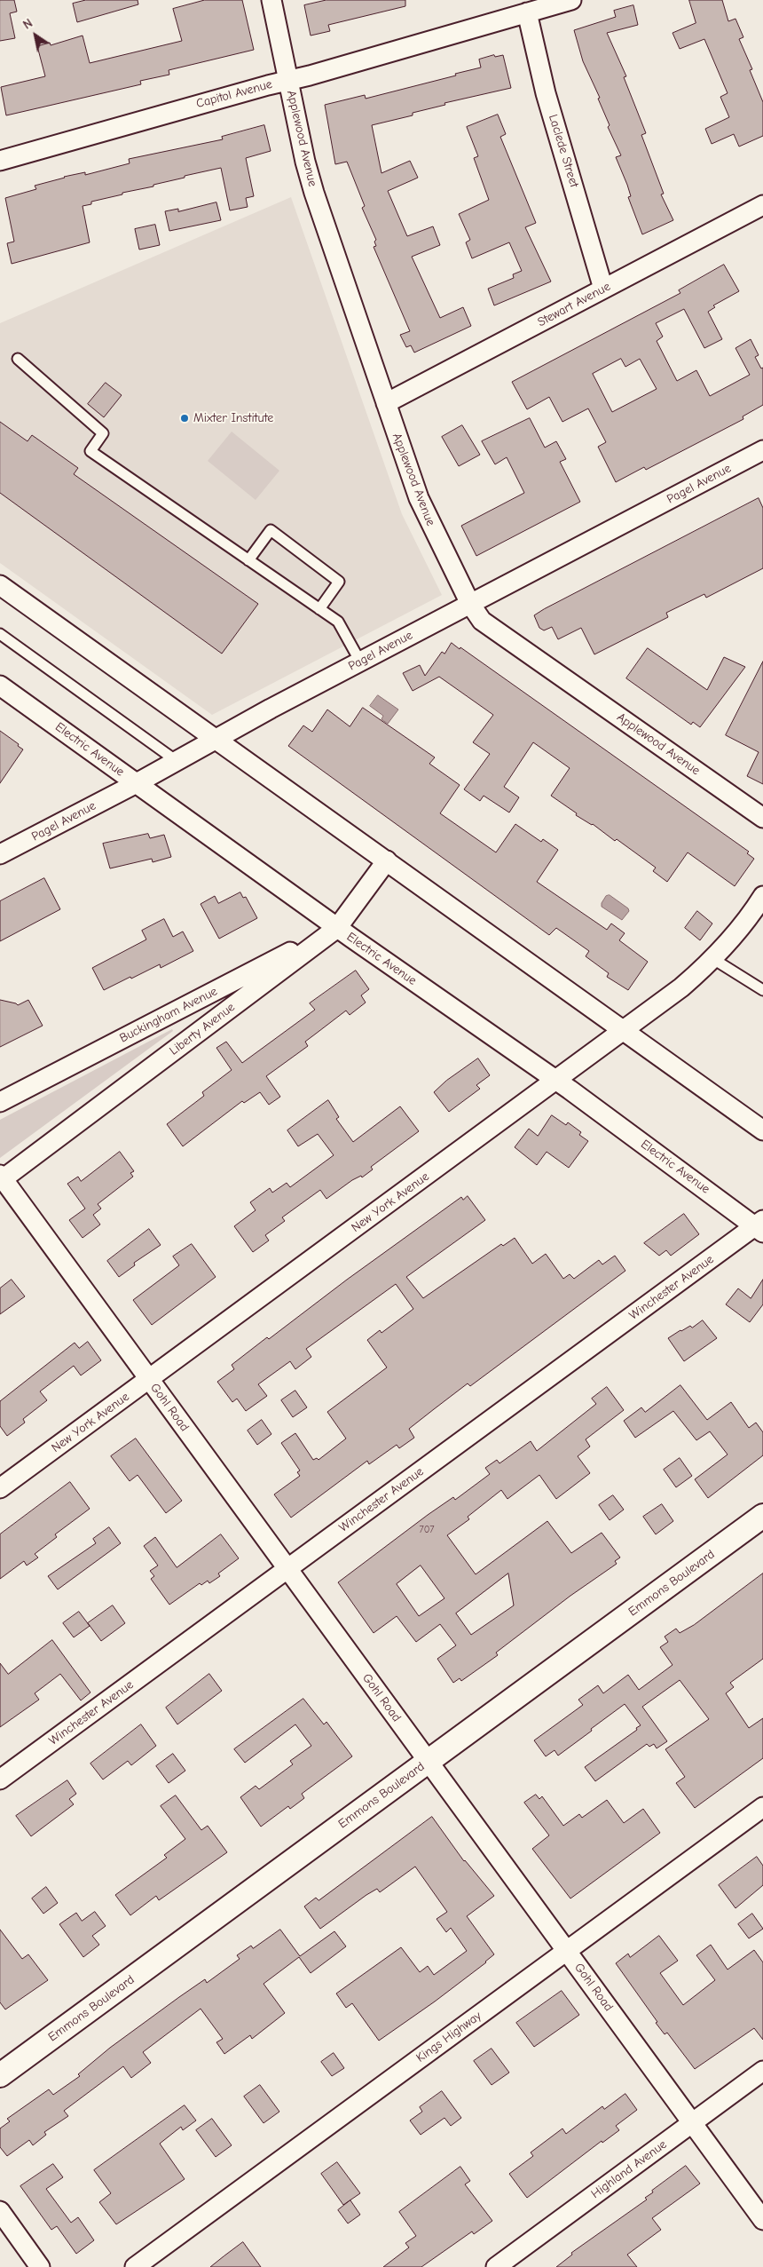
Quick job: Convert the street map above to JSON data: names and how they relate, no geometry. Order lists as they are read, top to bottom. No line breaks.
{"streets":{"street":["Capitol Avenue","Applewood Avenue","Laclede Street","Stewart Avenue","Pagel Avenue","Electric Avenue","Buckingham Avenue","Liberty Avenue","New York Avenue","Winchester Avenue","Gohl Road","Emmons Boulevard","Kings Highway","Highland Avenue"]},"crossings":[["Capitol Avenue","Applewood Avenue"],["Capitol Avenue","Laclede Street"],["Applewood Avenue","Stewart Avenue"],["Applewood Avenue","Pagel Avenue"],["Laclede Street","Stewart Avenue"],["Pagel Avenue","Electric Avenue"],["Electric Avenue","Buckingham Avenue"],["Electric Avenue","Liberty Avenue"],["Electric Avenue","New York Avenue"],["Electric Avenue","Winchester Avenue"],["Buckingham Avenue","Liberty Avenue"],["Liberty Avenue","Gohl Road"],["New York Avenue","Gohl Road"],["Winchester Avenue","Gohl Road"],["Gohl Road","Emmons Boulevard"],["Gohl Road","Kings Highway"],["Gohl Road","Highland Avenue"]],"places":["Mixter Institute"],"house_numbers":["707"],"north":"top left"}
